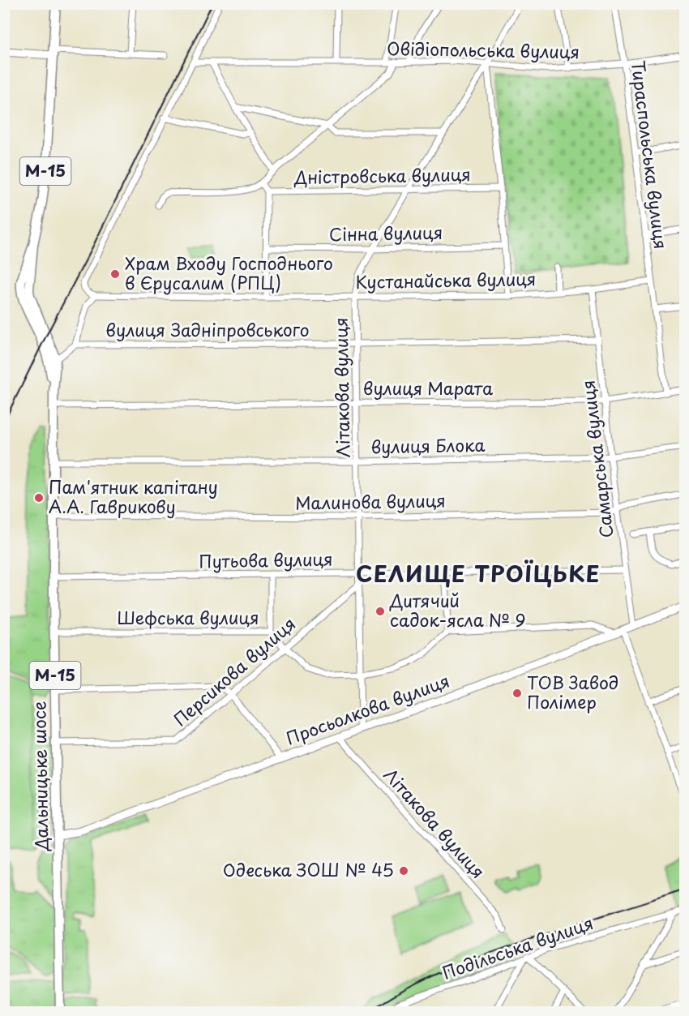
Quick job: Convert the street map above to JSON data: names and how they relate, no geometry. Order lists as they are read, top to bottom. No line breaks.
{"streets":{"main road":["М-15","Дальницьке шосе"],"street":["Овідіопольська вулиця","Тираспольська вулиця","Дністровська вулиця","Сінна вулиця","Кустанайська вулиця","вулиця Задніпровського","Літакова вулиця","вулиця Марата","вулиця Блока","Самарська вулиця","Малинова вулиця","Путьова вулиця","Шефська вулиця","Персикова вулиця","Просьолкова вулиця","Подільська вулиця"]},"crossings":[["Овідіопольська вулиця","Тираспольська вулиця"],["Овідіопольська вулиця","Літакова вулиця"],["Тираспольська вулиця","Кустанайська вулиця"],["Тираспольська вулиця","вулиця Марата"],["М-15","Дальницьке шосе"],["Дністровська вулиця","Літакова вулиця"],["Сінна вулиця","Літакова вулиця"],["Кустанайська вулиця","Літакова вулиця"],["Кустанайська вулиця","Самарська вулиця"],["вулиця Задніпровського","Літакова вулиця"],["вулиця Задніпровського","Самарська вулиця"],["Літакова вулиця","вулиця Марата"],["Літакова вулиця","вулиця Блока"],["Літакова вулиця","Малинова вулиця"],["Літакова вулиця","Путьова вулиця"],["Літакова вулиця","Шефська вулиця"],["Літакова вулиця","Персикова вулиця"],["Літакова вулиця","Просьолкова вулиця"],["вулиця Марата","Самарська вулиця"],["вулиця Марата","Дальницьке шосе"],["вулиця Блока","Самарська вулиця"],["вулиця Блока","Дальницьке шосе"],["Самарська вулиця","Малинова вулиця"],["Самарська вулиця","Путьова вулиця"],["Самарська вулиця","Просьолкова вулиця"],["Малинова вулиця","Дальницьке шосе"],["Путьова вулиця","Дальницьке шосе"],["Шефська вулиця","Персикова вулиця"],["Шефська вулиця","Дальницьке шосе"],["Персикова вулиця","Дальницьке шосе"],["Просьолкова вулиця","Дальницьке шосе"]],"districts":["СЕЛИЩЕ ТРОЇЦЬКЕ"],"places":["Храм Входу Господнього в Єрусалим (РПЦ)","Пам'ятник капітану А.А. Гаврикову","Дитячий садок-ясла № 9","ТОВ Завод Полімер","Одеська ЗОШ № 45"]}
